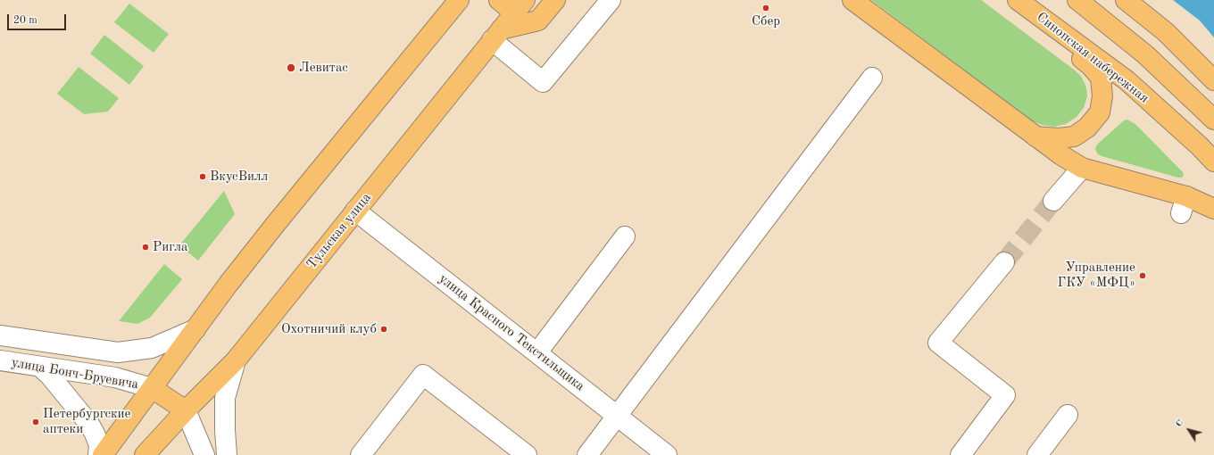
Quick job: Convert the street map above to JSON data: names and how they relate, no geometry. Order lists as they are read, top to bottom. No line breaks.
{"streets":{"main road":["Синопская набережная","Тульская улица","улица Бонч-Бруевича"],"street":["улица Красного Текстильщика"]},"crossings":[["Тульская улица","улица Красного Текстильщика"],["Тульская улица","улица Бонч-Бруевича"]],"places":["Сбер","Левитас","ВкусВилл","Ригла","Управление ГКУ «МФЦ»","Охотничий клуб","Петербургские аптеки"],"scale_bar":"20 m","north":"top left"}
